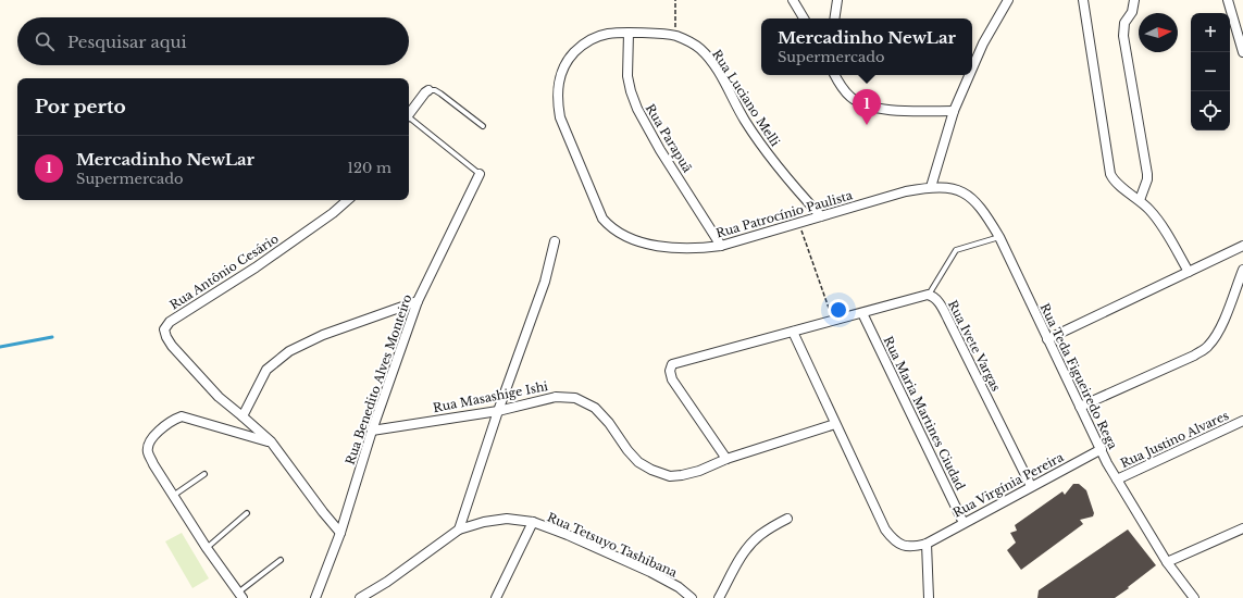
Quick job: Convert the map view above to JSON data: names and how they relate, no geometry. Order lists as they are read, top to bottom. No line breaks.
{"streets":{"street":["Rua Luciano Melli","Rua Parapuã","Rua Patrocínio Paulista","Rua Antônio Cesário","Rua Ivete Vargas","Rua Teda Figueiredo Rega","Rua Benedito Alves Monteiro","Rua Masashige Ishi","Rua Maria Martines Ciudad","Rua Justino Alvares","Rua Virgínia Pereira","Rua Tetsuyo Tashibana"]},"crossings":[["Rua Luciano Melli","Rua Parapuã"],["Rua Luciano Melli","Rua Patrocínio Paulista"],["Rua Parapuã","Rua Patrocínio Paulista"],["Rua Patrocínio Paulista","Rua Teda Figueiredo Rega"],["Rua Ivete Vargas","Rua Virgínia Pereira"],["Rua Teda Figueiredo Rega","Rua Justino Alvares"],["Rua Teda Figueiredo Rega","Rua Virgínia Pereira"],["Rua Benedito Alves Monteiro","Rua Masashige Ishi"],["Rua Maria Martines Ciudad","Rua Virgínia Pereira"]],"north":"right","page":{"map_buttons":["+","−"],"search":"Pesquisar aqui","popup":["Mercadinho NewLar","Supermercado"],"heading":"Por perto","pins":"1","list":[{"mark":"1","name":"Mercadinho NewLar","note":"Supermercado","value":"120 m"}]}}
